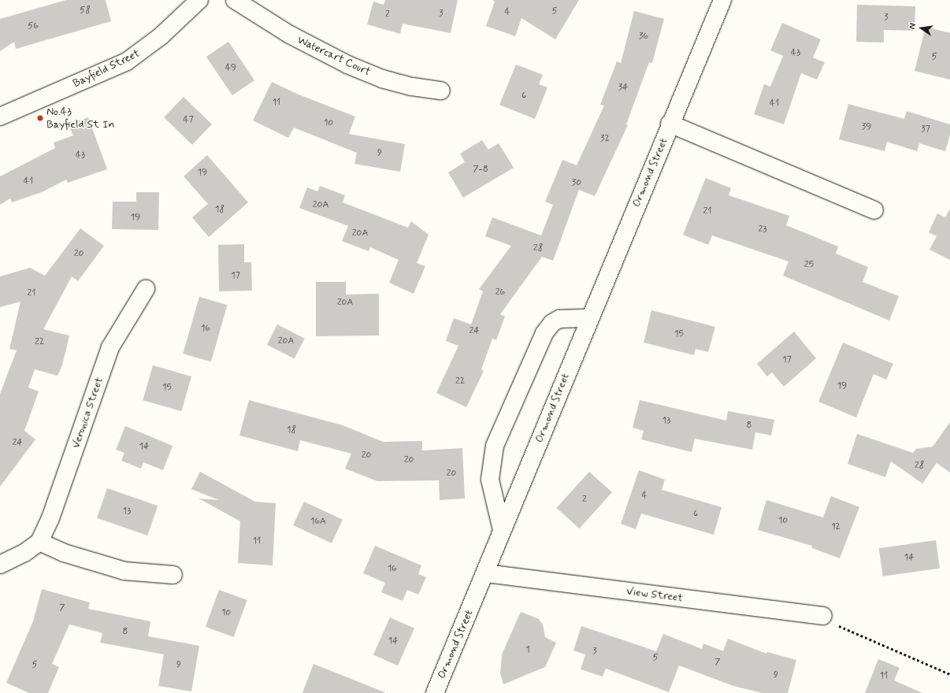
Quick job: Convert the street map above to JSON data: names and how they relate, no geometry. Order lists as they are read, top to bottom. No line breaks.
{"streets":{"street":["Watercart Court","Bayfield Street","Ormond Street","Veronica Street","View Street"]},"crossings":[["Ormond Street","View Street"]],"places":["No.43 Bayfield St In"],"house_numbers":["58","5","4","3","2","3","56","36","43","5","49","34","6","11","41","47","10","39","37","32","9","43","7-8","19","41","30","20A","18","21","19","23","20A","28","20","25","17","26","21","20A","16","24","15","20A","22","17","22","19","15","13","8","18","24","14","20","20","28","20","4","2","13","6","10","16A","12","11","14","16","7","10","8","14","1","3","5","7","5","9","9","11"],"north":"left"}
